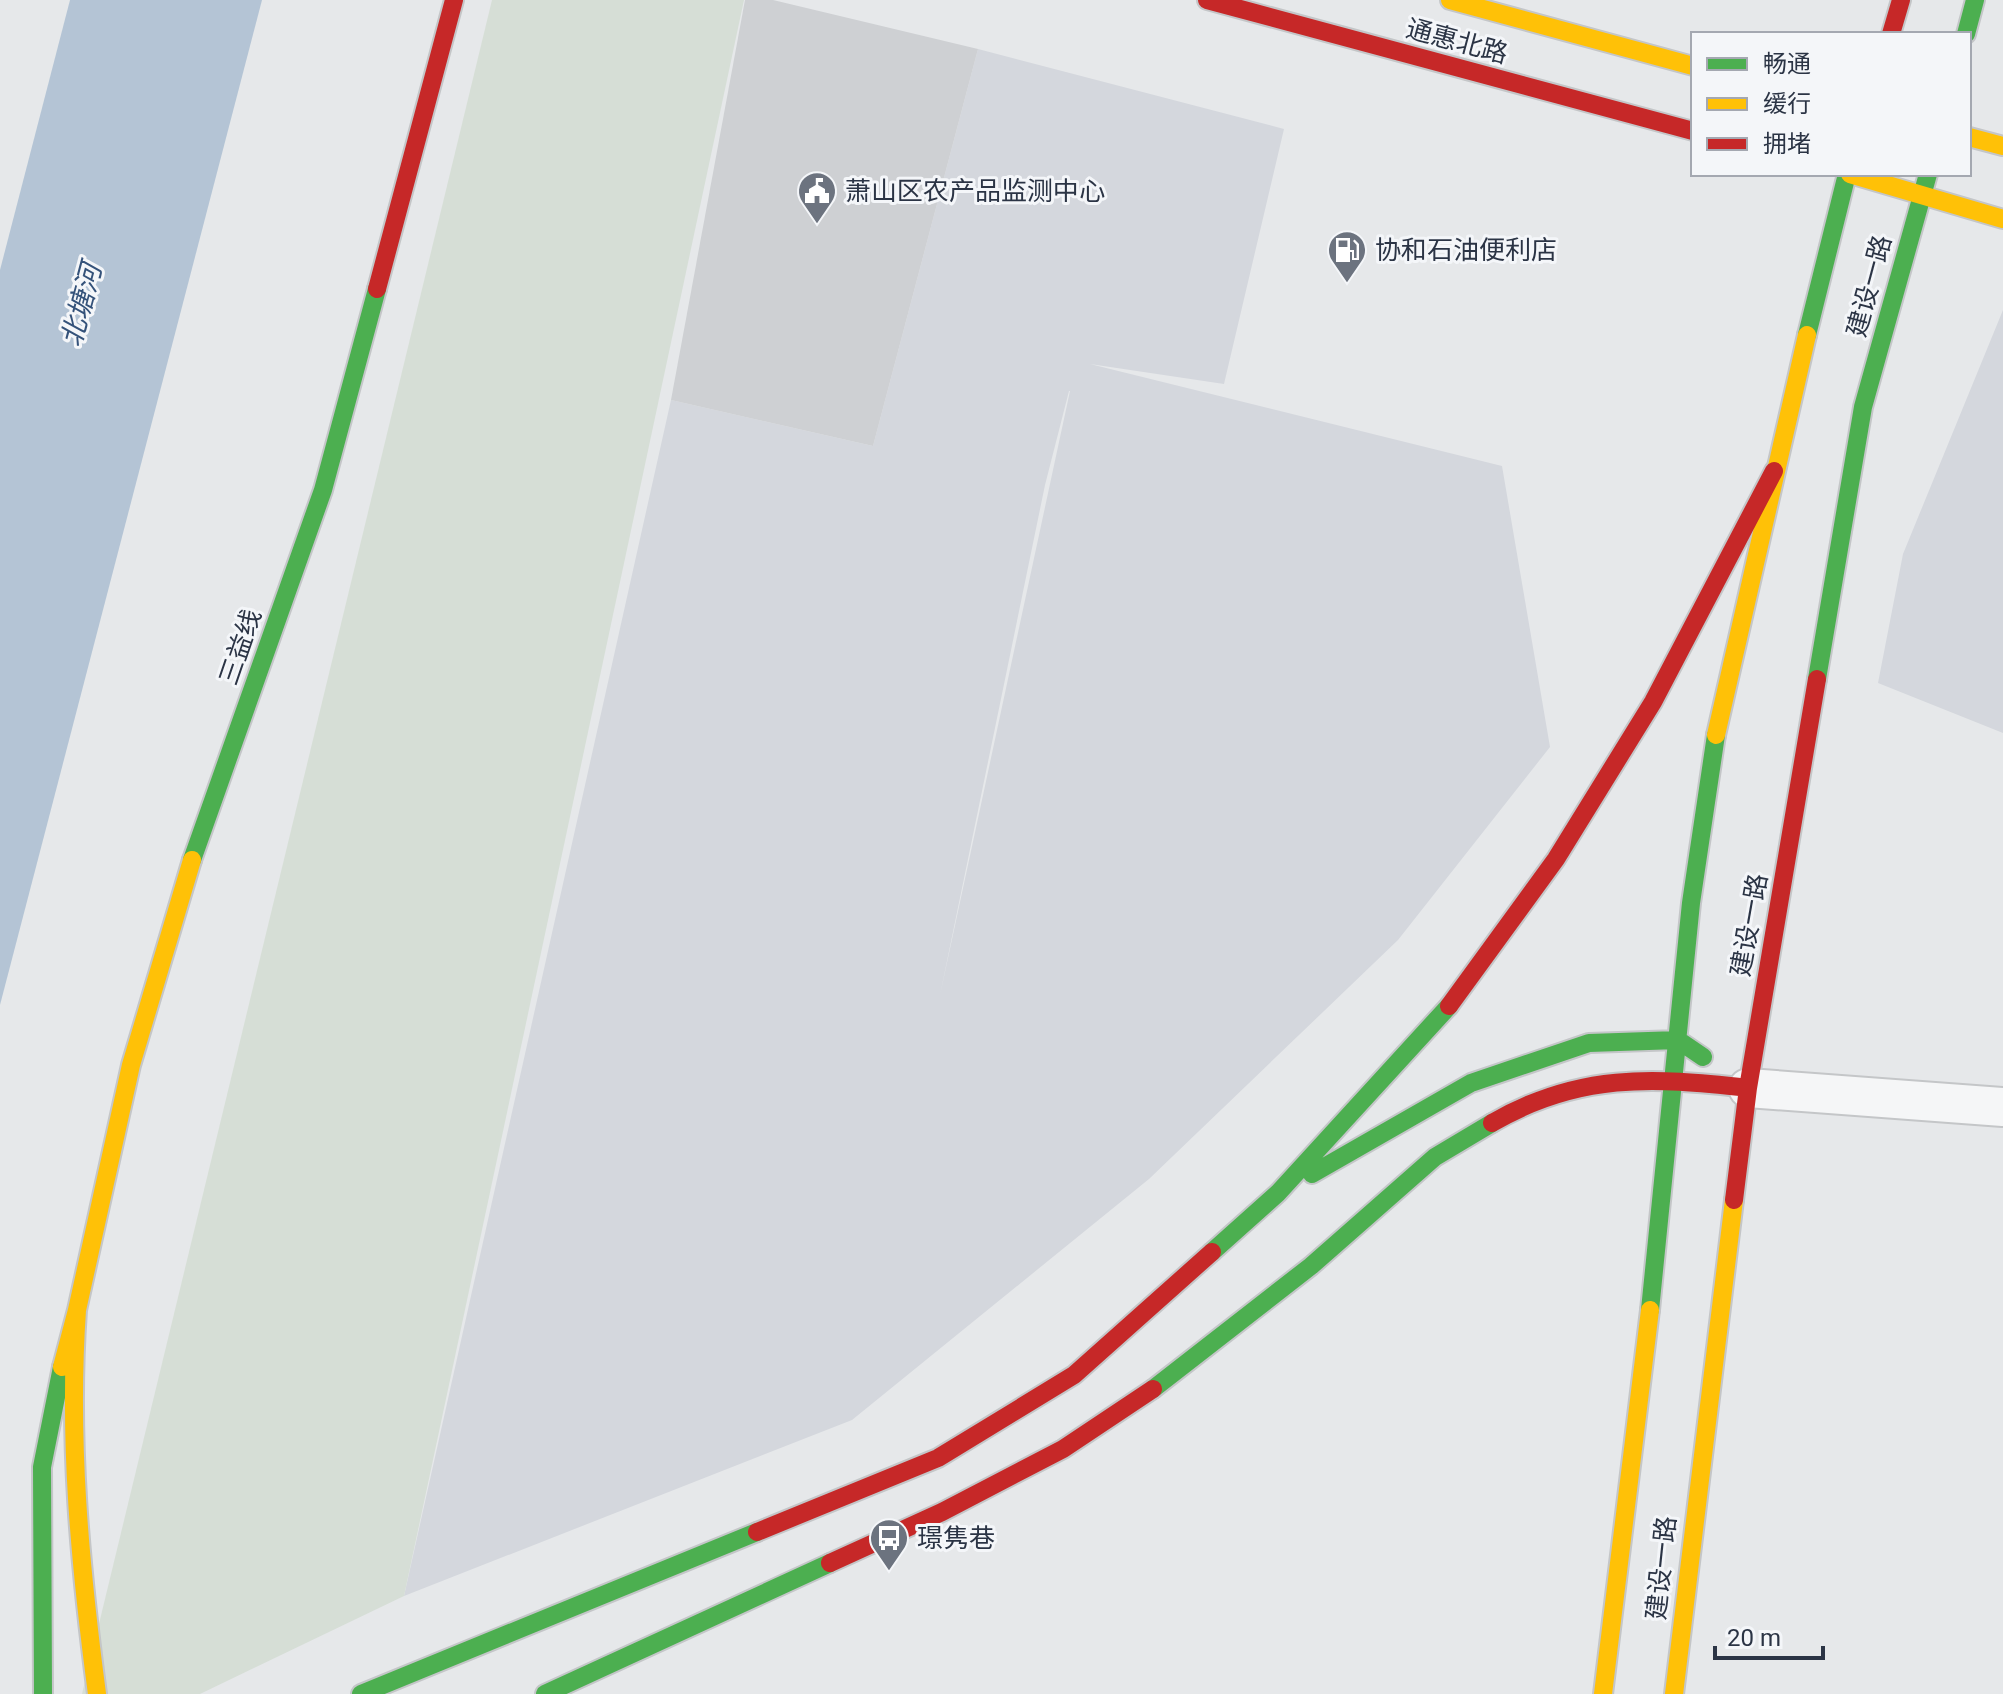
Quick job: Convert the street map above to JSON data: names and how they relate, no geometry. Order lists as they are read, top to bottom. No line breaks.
{"streets":{"street":["通惠北路","建设一路","三益线"]},"water":["北塘河"],"places":{"public building":["萧山区农产品监测中心"],"fuel station":["协和石油便利店"],"bus stop":["璟隽巷"]},"legend":["畅通","缓行","拥堵"],"scale_bar":"20 m"}
